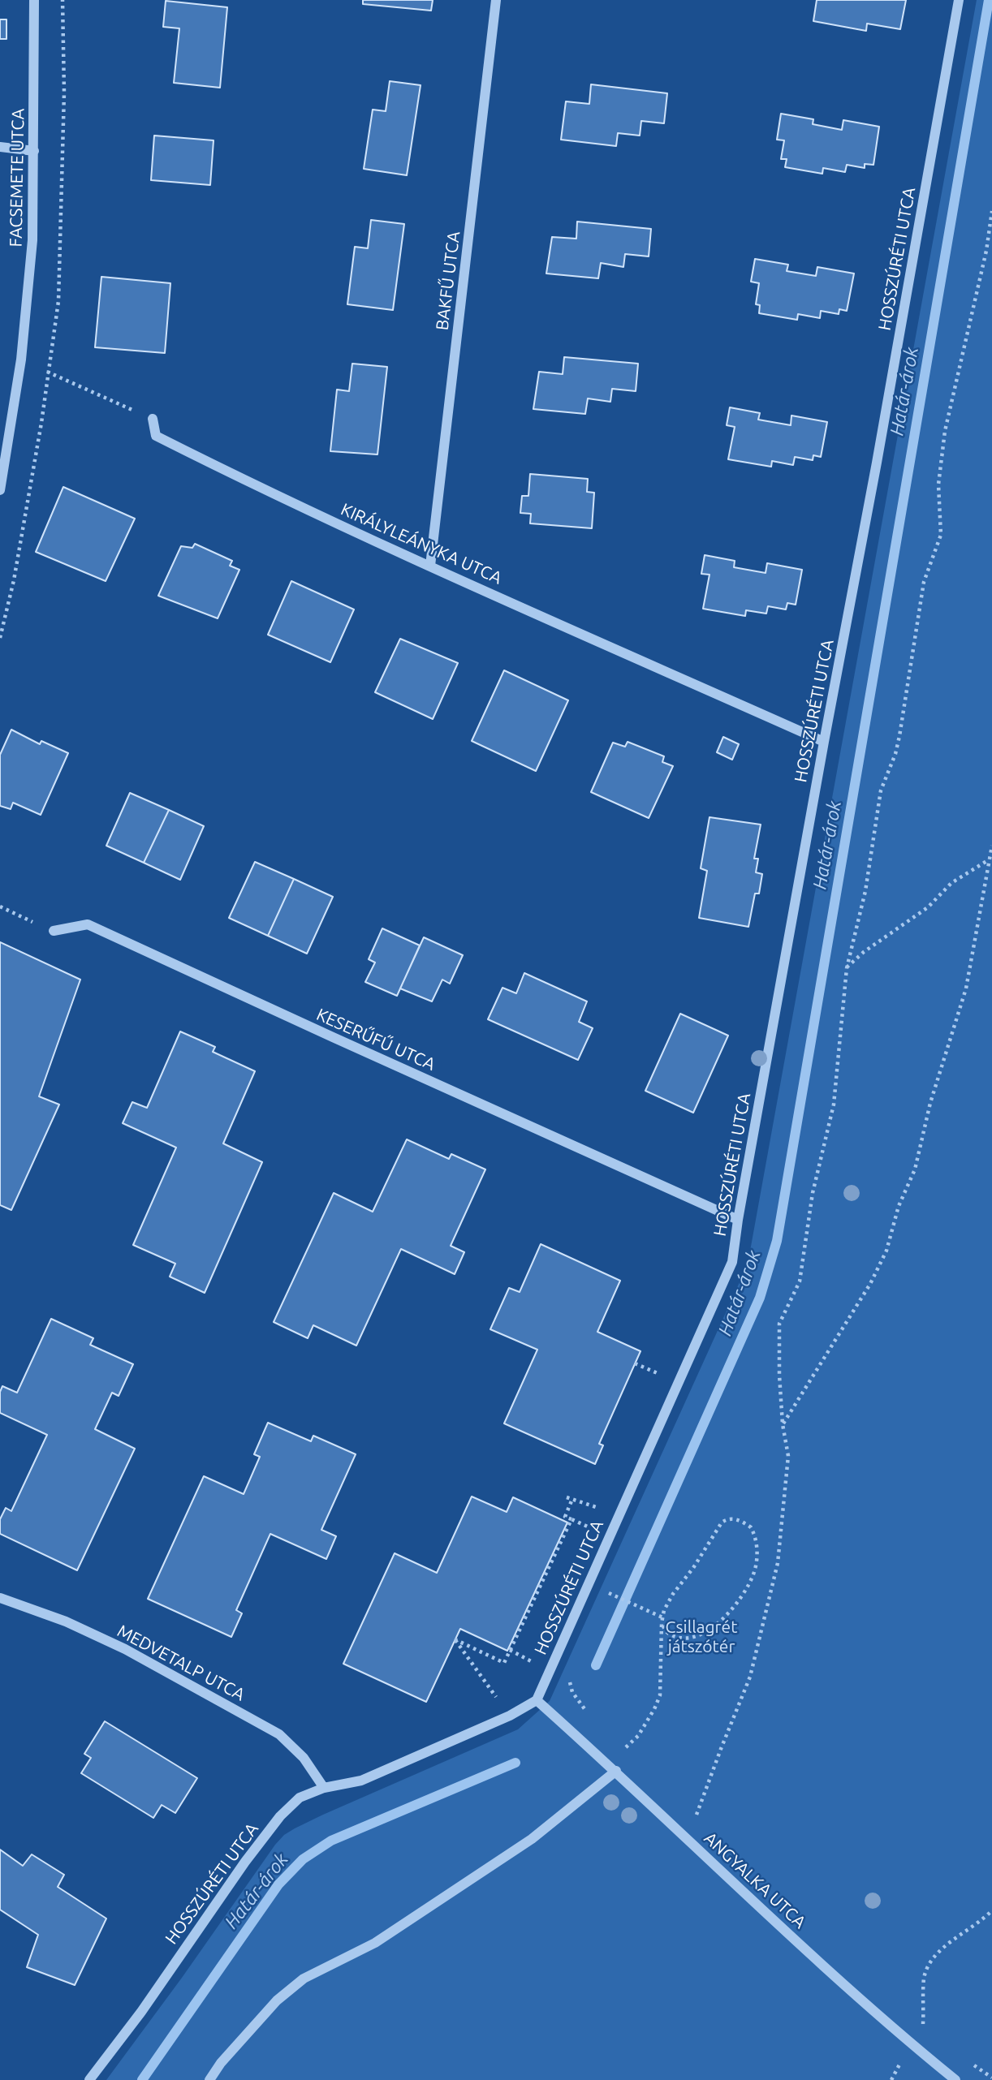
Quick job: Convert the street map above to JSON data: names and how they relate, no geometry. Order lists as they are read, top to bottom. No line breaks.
{"streets":{"street":["FACSEMETE UTCA","HOSSZÚRÉTI UTCA","BAKFŰ UTCA","KIRÁLYLEÁNYKA UTCA","KESERŰFŰ UTCA","MEDVETALP UTCA","ANGYALKA UTCA"]},"crossings":[["HOSSZÚRÉTI UTCA","KIRÁLYLEÁNYKA UTCA"],["HOSSZÚRÉTI UTCA","KESERŰFŰ UTCA"],["HOSSZÚRÉTI UTCA","MEDVETALP UTCA"],["HOSSZÚRÉTI UTCA","ANGYALKA UTCA"],["BAKFŰ UTCA","KIRÁLYLEÁNYKA UTCA"]],"water":["Határ-árok"],"parks":["Csillagrét játszótér"]}
